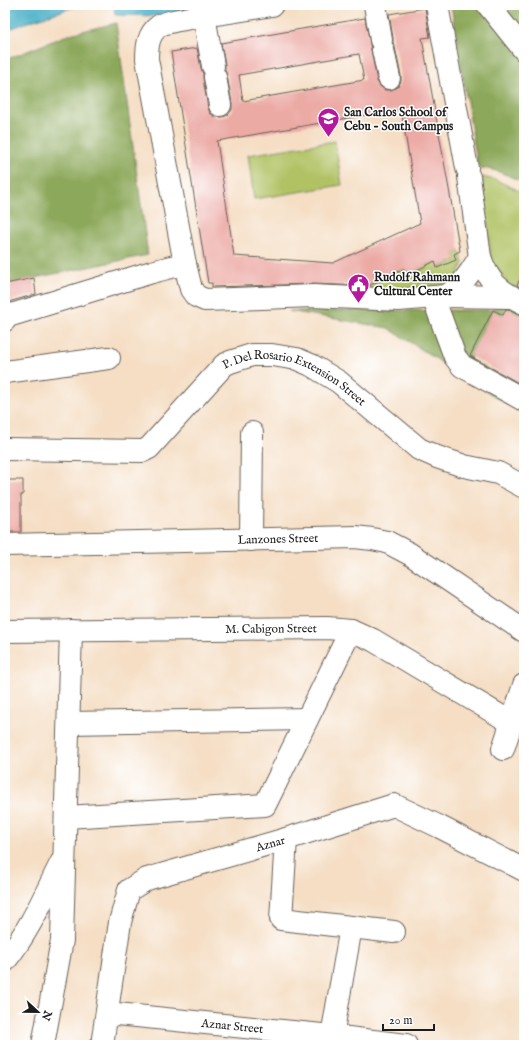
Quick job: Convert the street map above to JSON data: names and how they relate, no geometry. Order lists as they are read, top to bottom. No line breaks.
{"streets":{"street":["P. Del Rosario Extension Street","Lanzones Street","M. Cabigon Street","Aznar","Aznar Street"]},"crossings":[["Aznar","Aznar Street"]],"places":{"school or university":["San Carlos School of Cebu - South Campus"],"public building":["Rudolf Rahmann Cultural Center"]},"scale_bar":"20 m","north":"right"}
